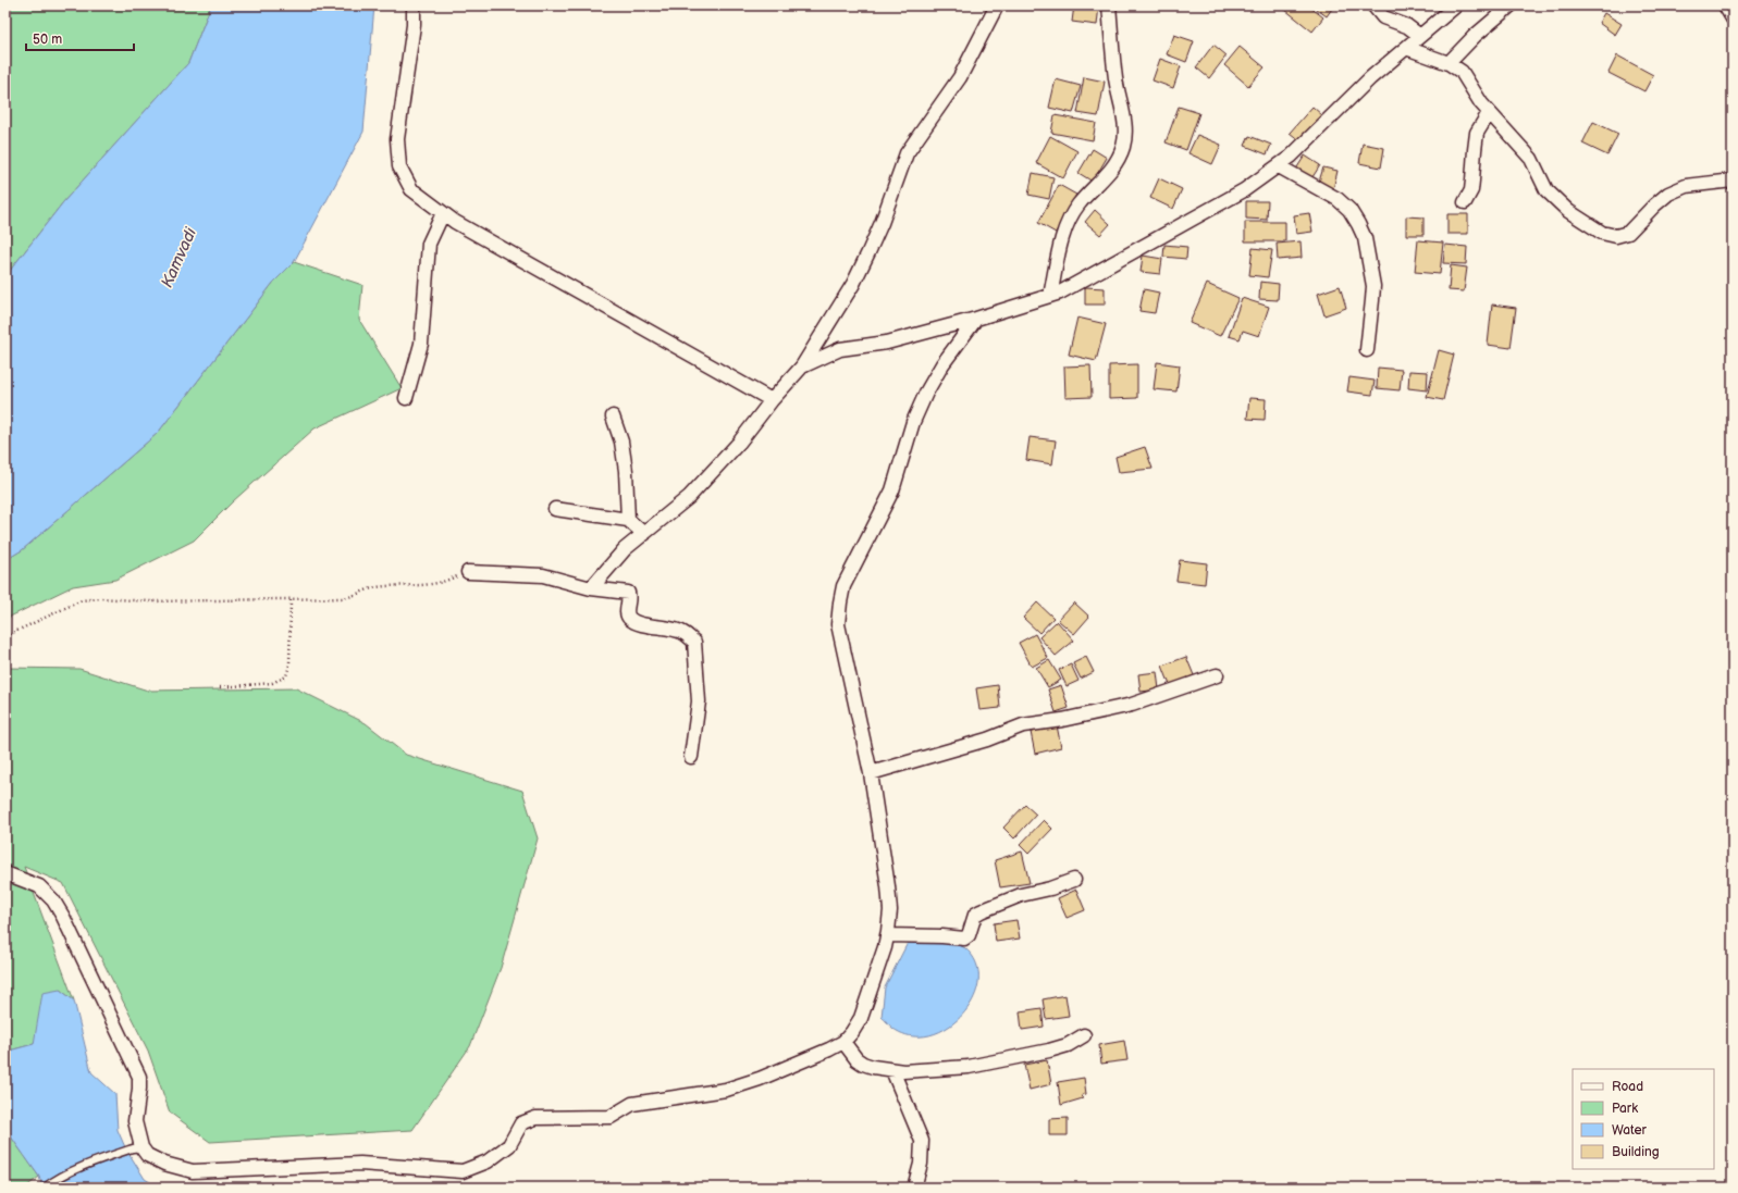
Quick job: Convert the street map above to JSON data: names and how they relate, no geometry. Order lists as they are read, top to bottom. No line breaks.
{"water":["Kamvadi"],"legend":["Road","Park","Water","Building"],"scale_bar":"50 m"}
